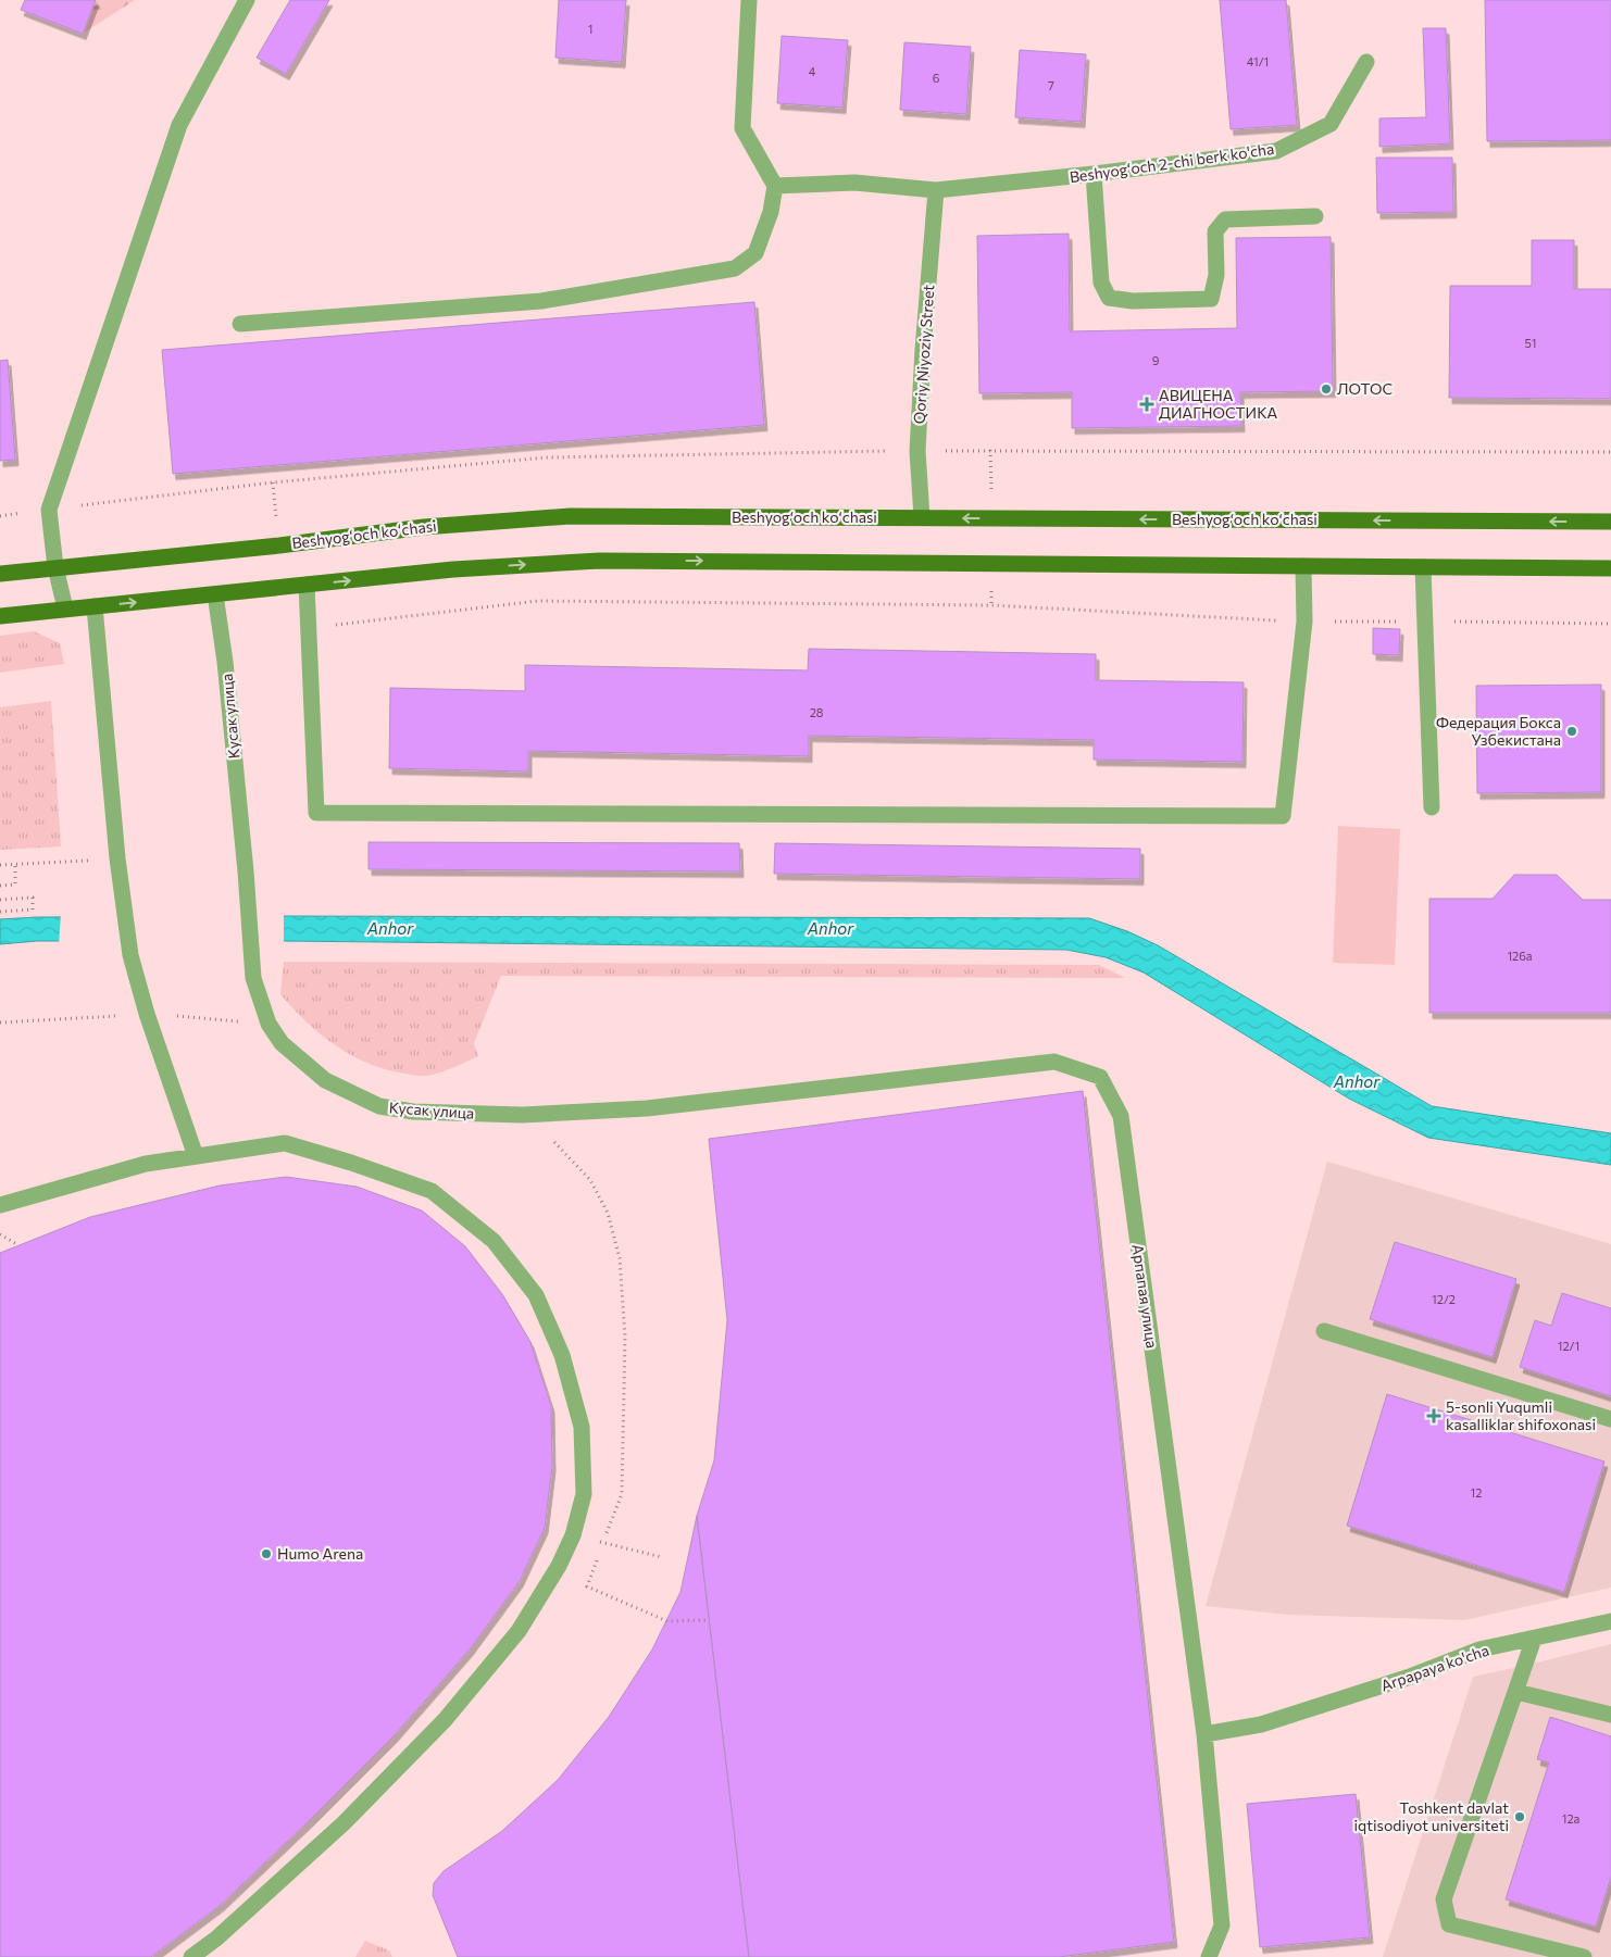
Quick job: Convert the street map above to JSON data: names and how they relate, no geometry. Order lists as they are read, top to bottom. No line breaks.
{"streets":{"main road":["Beshyogʻoch koʻchasi"],"street":["Beshyogʻoch 2-chi berk ko'cha","Qoriy Niyoziy Street","Кусак улица","Арпапая улица","Arpapaya ko'cha"]},"crossings":[["Beshyogʻoch 2-chi berk ko'cha","Qoriy Niyoziy Street"],["Qoriy Niyoziy Street","Beshyogʻoch koʻchasi"],["Кусак улица","Арпапая улица"],["Арпапая улица","Arpapaya ko'cha"]],"water":["Anhor"],"places":{"other":["ЛОТОС","Федерация Бокса Узбекистана","Humo Arena","Toshkent davlat iqtisodiyot universiteti"],"health":["АВИЦЕНА ДИАГНОСТИКА","5-sonli Yuqumli kasalliklar shifoxonasi"]},"house_numbers":["1","41/1","4","6","7","51","9","28","126a","12/2","12/1","12","12a"]}
